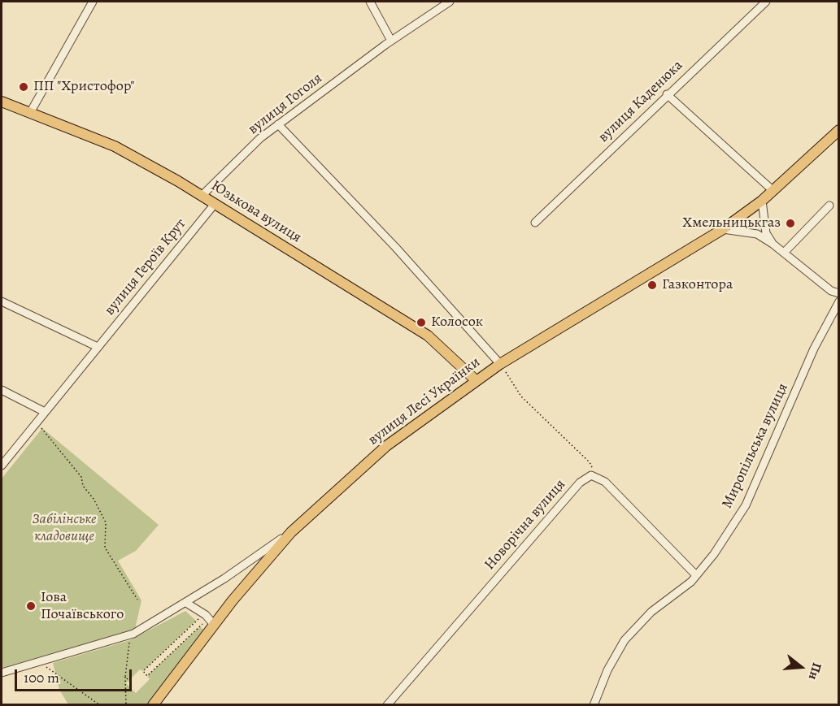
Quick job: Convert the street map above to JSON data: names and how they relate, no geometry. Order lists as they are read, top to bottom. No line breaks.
{"streets":{"main road":["Юзькова вулиця","вулиця Лесі Українки"],"street":["вулиця Каденюка","вулиця Гоголя","вулиця Героїв Крут","Миропільська вулиця","Новорічна вулиця"]},"crossings":[["вулиця Гоголя","Юзькова вулиця"],["Юзькова вулиця","вулиця Героїв Крут"],["Юзькова вулиця","вулиця Лесі Українки"]],"parks":["Забілінське кладовище"],"places":["ПП \"Христофор\"","Хмельницькгаз","Газконтора","Колосок","Іова Почаївського"],"scale_bar":"100 m","north":"right"}
